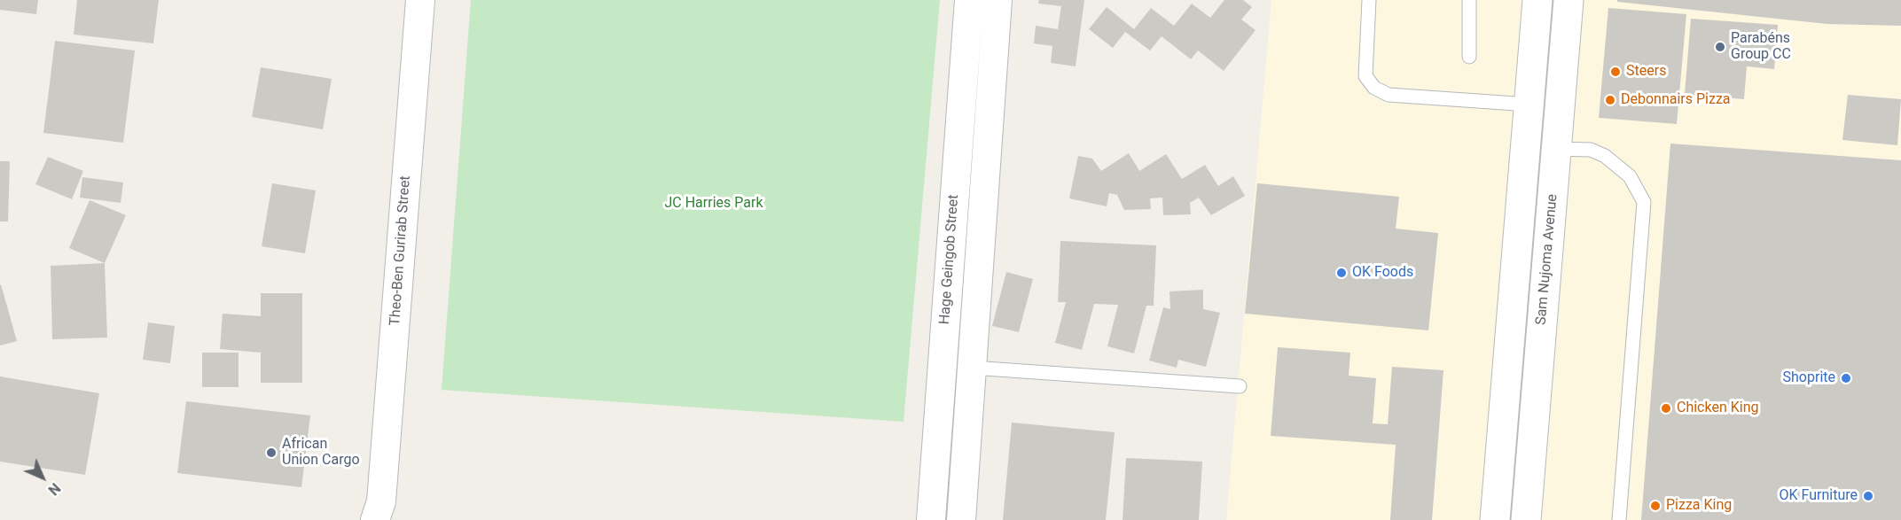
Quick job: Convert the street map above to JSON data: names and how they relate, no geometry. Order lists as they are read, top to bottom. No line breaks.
{"streets":{"main road":["Sam Nujoma Avenue"],"street":["Theo-Ben Gurirab Street","Hage Geingob Street"]},"parks":["JC Harries Park"],"places":["Parabéns Group CC","Steers","Debonnairs Pizza","OK Foods","Shoprite","Chicken King","African Union Cargo","OK Furniture","Pizza King"],"north":"bottom right"}
